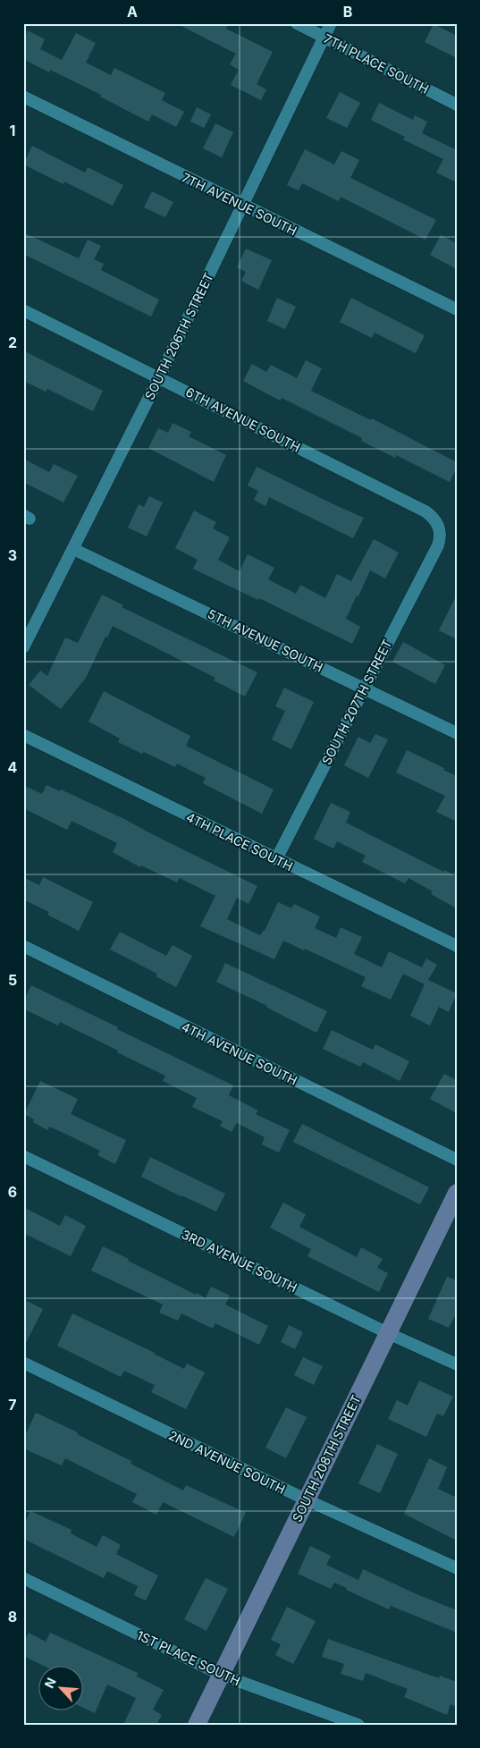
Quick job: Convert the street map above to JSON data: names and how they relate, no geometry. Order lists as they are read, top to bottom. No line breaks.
{"streets":{"street":["7TH PLACE SOUTH","7TH AVENUE SOUTH","SOUTH 206TH STREET","6TH AVENUE SOUTH","5TH AVENUE SOUTH","SOUTH 207TH STREET","4TH PLACE SOUTH","4TH AVENUE SOUTH","3RD AVENUE SOUTH","SOUTH 208TH STREET","2ND AVENUE SOUTH","1ST PLACE SOUTH"]},"crossings":[["7TH PLACE SOUTH","SOUTH 206TH STREET"],["7TH AVENUE SOUTH","SOUTH 206TH STREET"],["SOUTH 206TH STREET","6TH AVENUE SOUTH"],["SOUTH 206TH STREET","5TH AVENUE SOUTH"],["6TH AVENUE SOUTH","SOUTH 207TH STREET"],["5TH AVENUE SOUTH","SOUTH 207TH STREET"],["SOUTH 207TH STREET","4TH PLACE SOUTH"],["3RD AVENUE SOUTH","SOUTH 208TH STREET"],["SOUTH 208TH STREET","2ND AVENUE SOUTH"],["SOUTH 208TH STREET","1ST PLACE SOUTH"]],"north":"top left","grid":{"columns":["A","B"],"rows":["1","2","3","4","5","6","7","8"]}}
